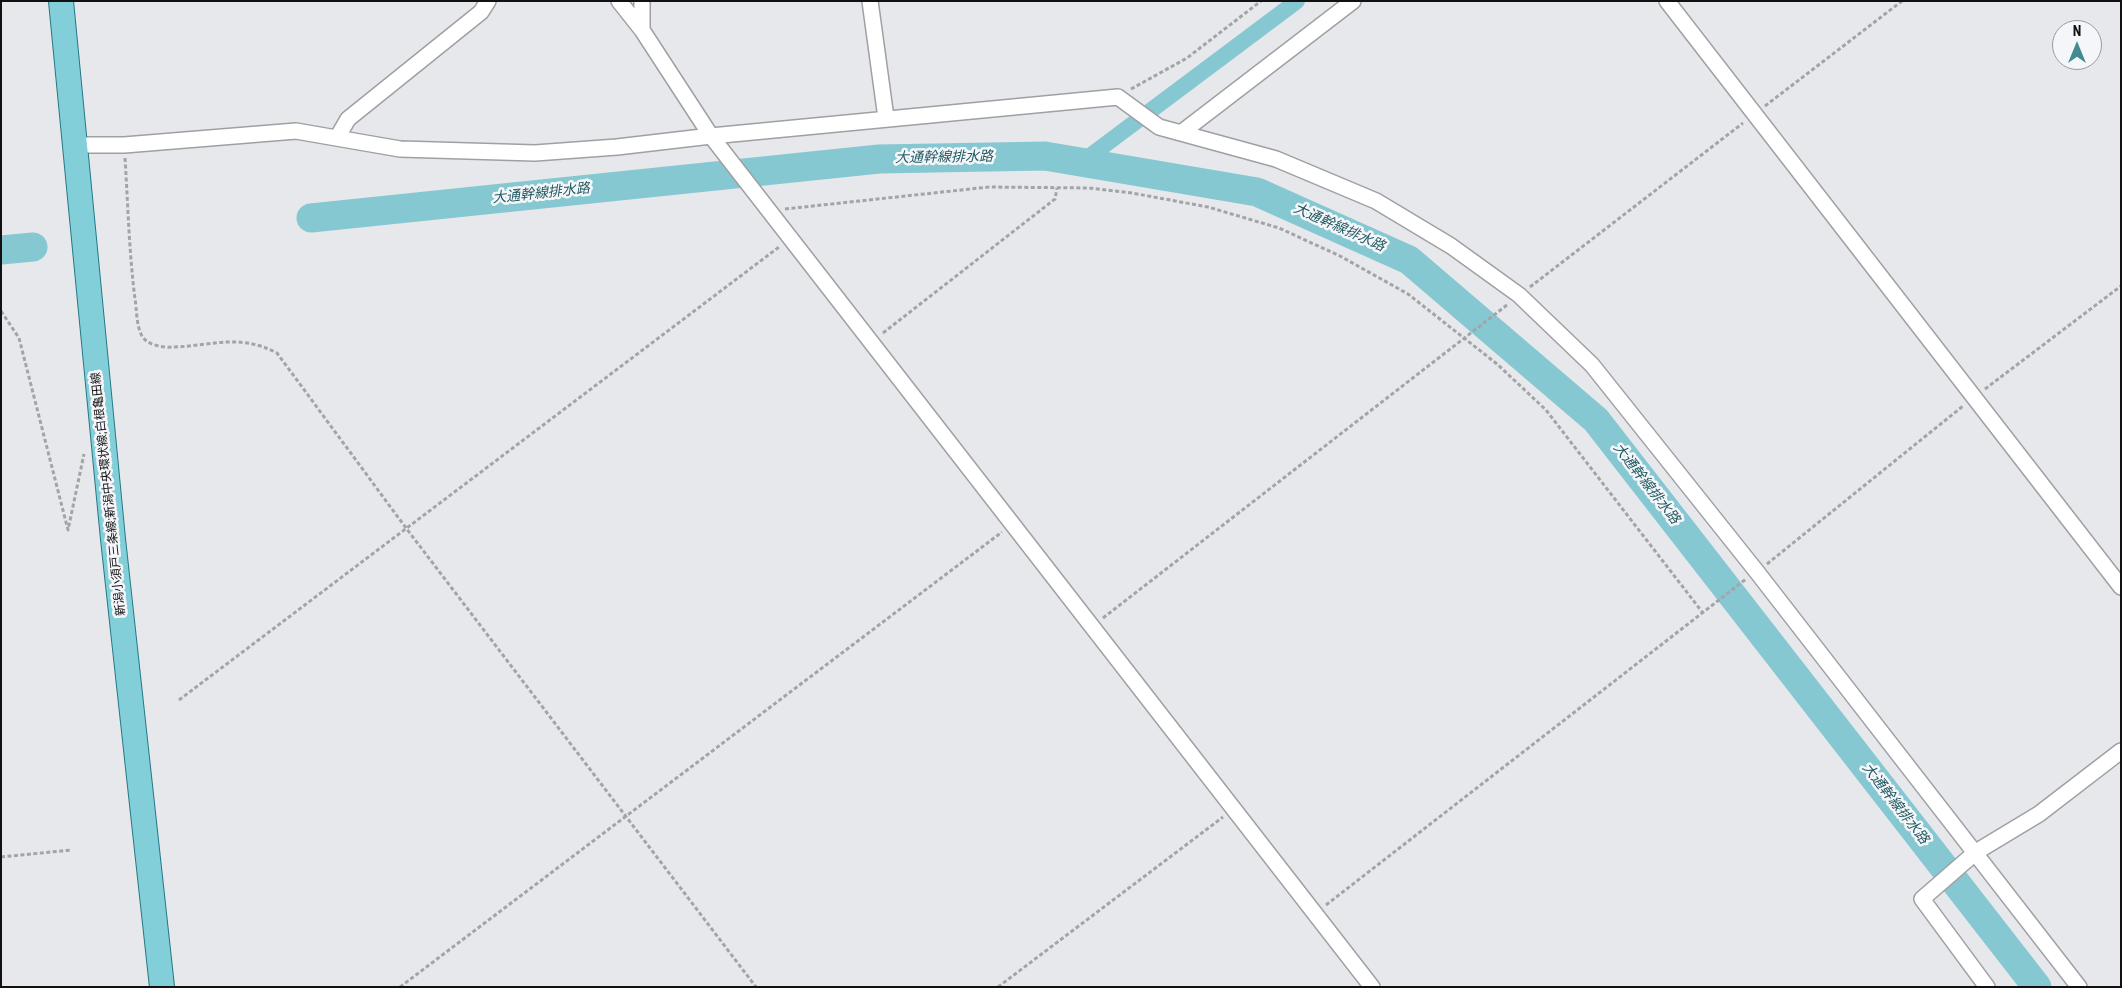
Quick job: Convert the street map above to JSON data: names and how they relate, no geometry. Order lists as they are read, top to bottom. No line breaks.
{"streets":{"main road":["新潟小須戸三条線;新潟中央環状線;白根亀田線"]},"water":["大通幹線排水路"],"north":"top"}
